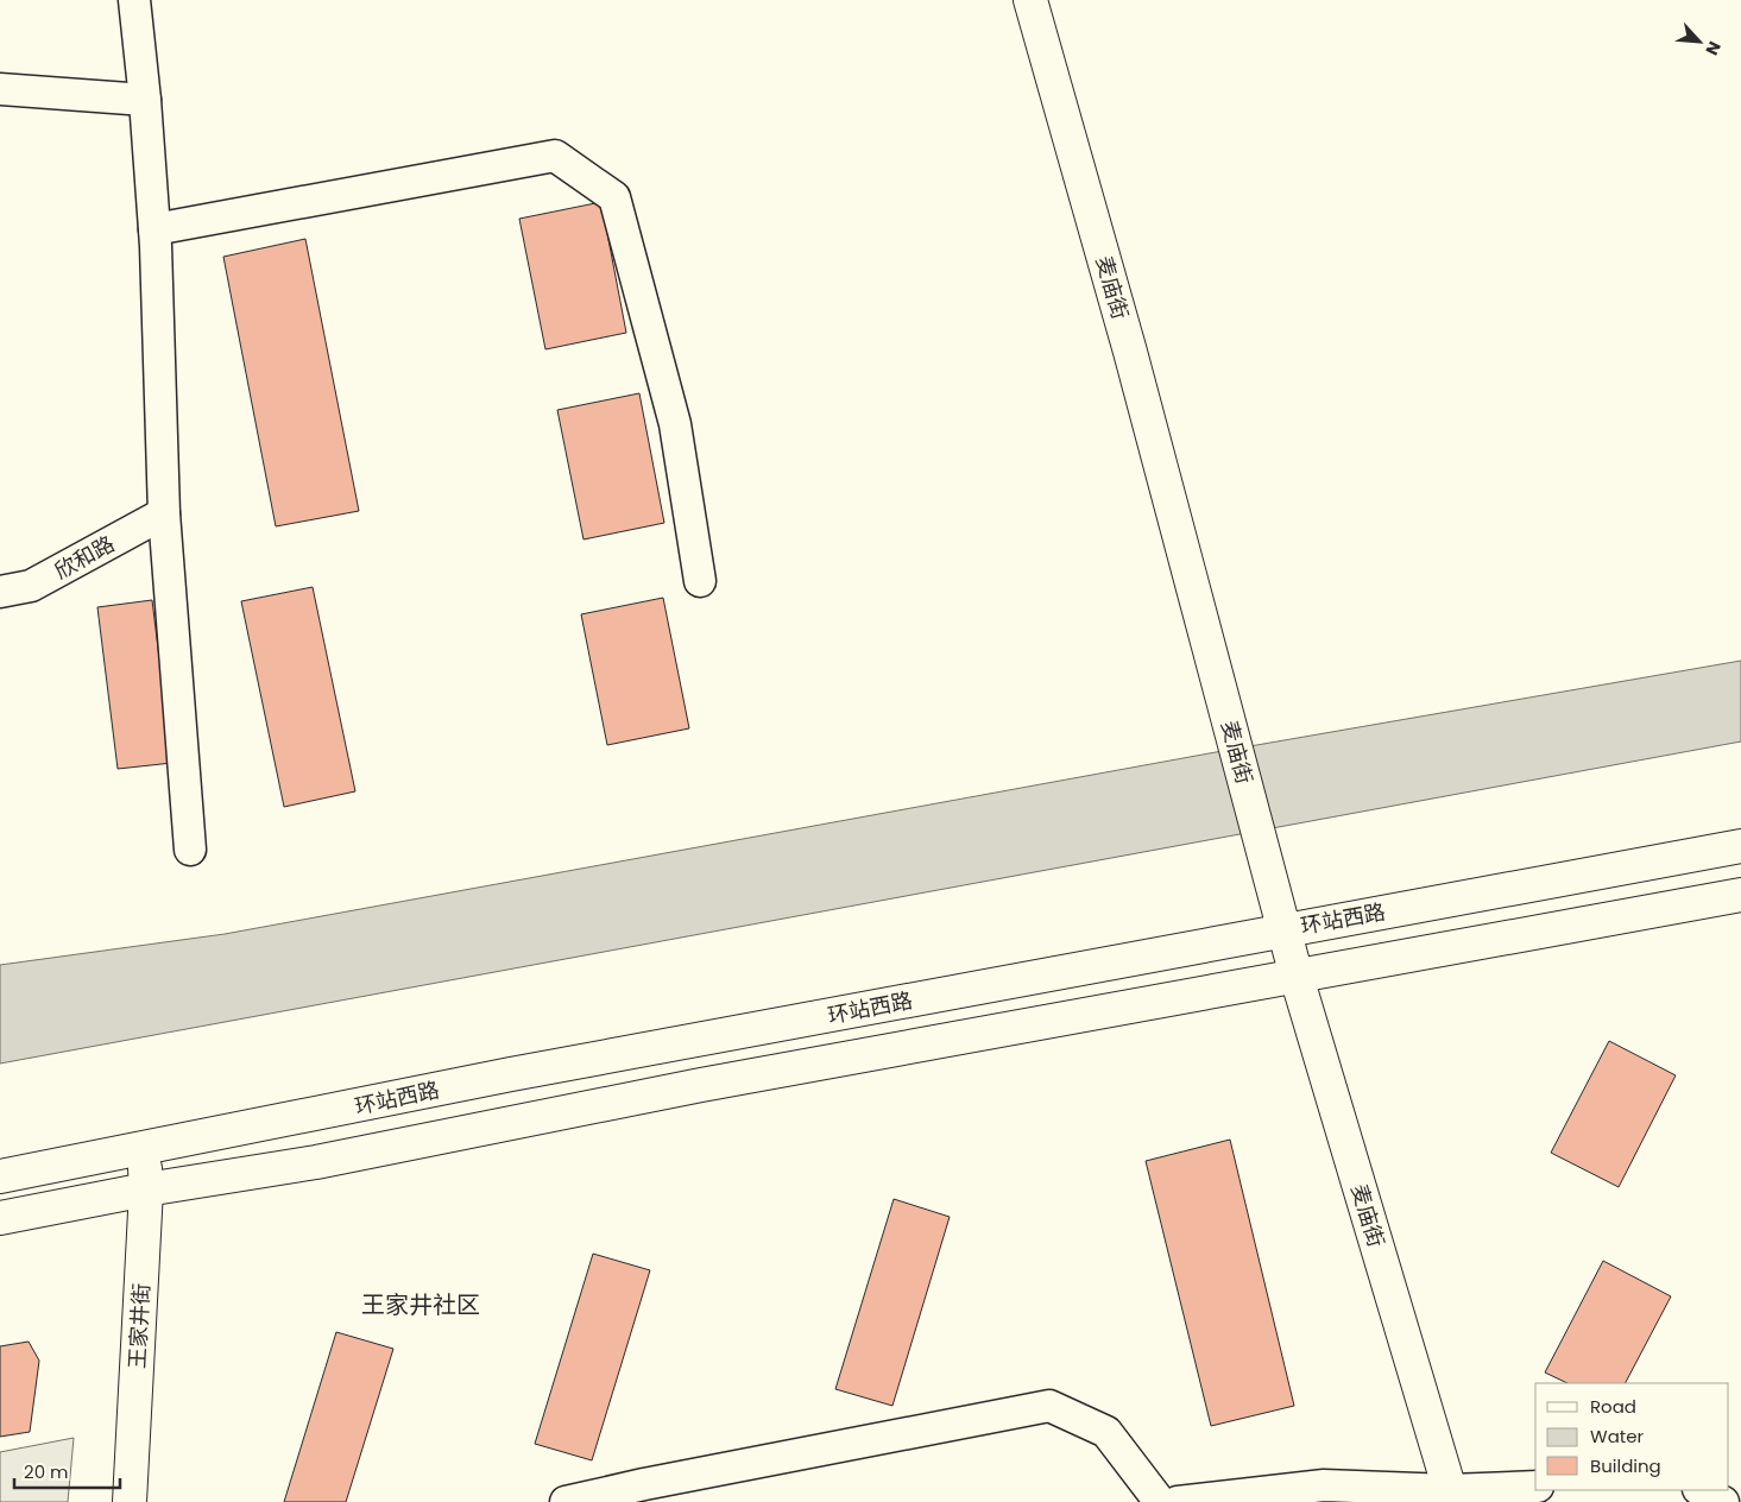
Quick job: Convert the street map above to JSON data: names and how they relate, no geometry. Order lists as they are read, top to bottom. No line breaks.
{"streets":{"main road":["麦庙街","环站西路","王家井街"],"street":["欣和路"]},"crossings":[["麦庙街","环站西路"],["环站西路","王家井街"]],"districts":["王家井社区"],"legend":["Road","Water","Building"],"scale_bar":"20 m","north":"bottom right"}
